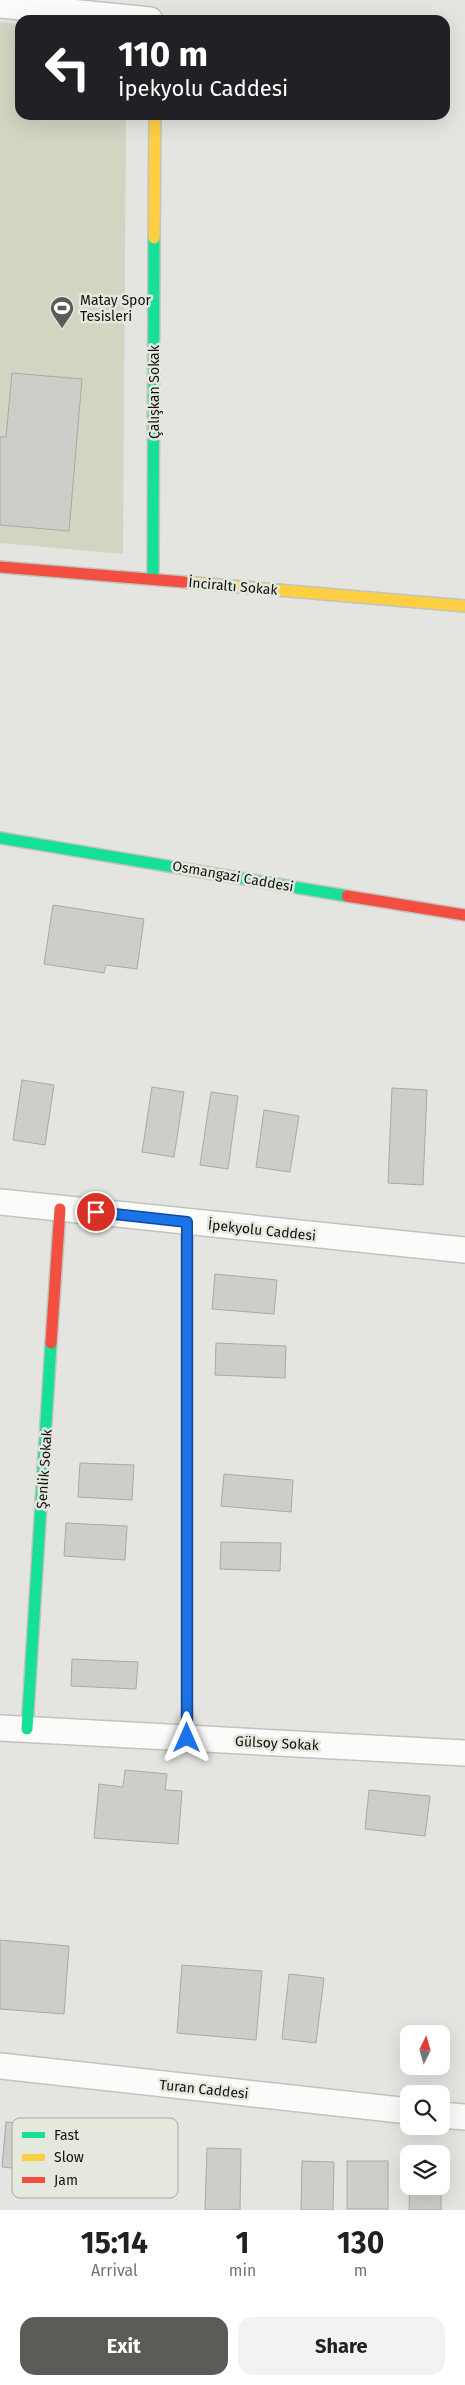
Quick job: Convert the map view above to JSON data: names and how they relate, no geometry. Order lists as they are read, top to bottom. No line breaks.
{"streets":{"street":["Çalışkan Sokak","İnciraltı Sokak","Osmangazi Caddesi","İpekyolu Caddesi","Şenlik Sokak","Gülsoy Sokak","Turan Caddesi"]},"crossings":[["Çalışkan Sokak","İnciraltı Sokak"],["İpekyolu Caddesi","Şenlik Sokak"],["Şenlik Sokak","Gülsoy Sokak"]],"places":{"sports":["Matay Spor Tesisleri"]},"legend":["Fast","Slow","Jam"],"north":"top","page":{"turn":["110 m","İpekyolu Caddesi"],"eta":["15:14","Arrival","1","min","130","m"],"buttons":["Exit","Share"]}}
